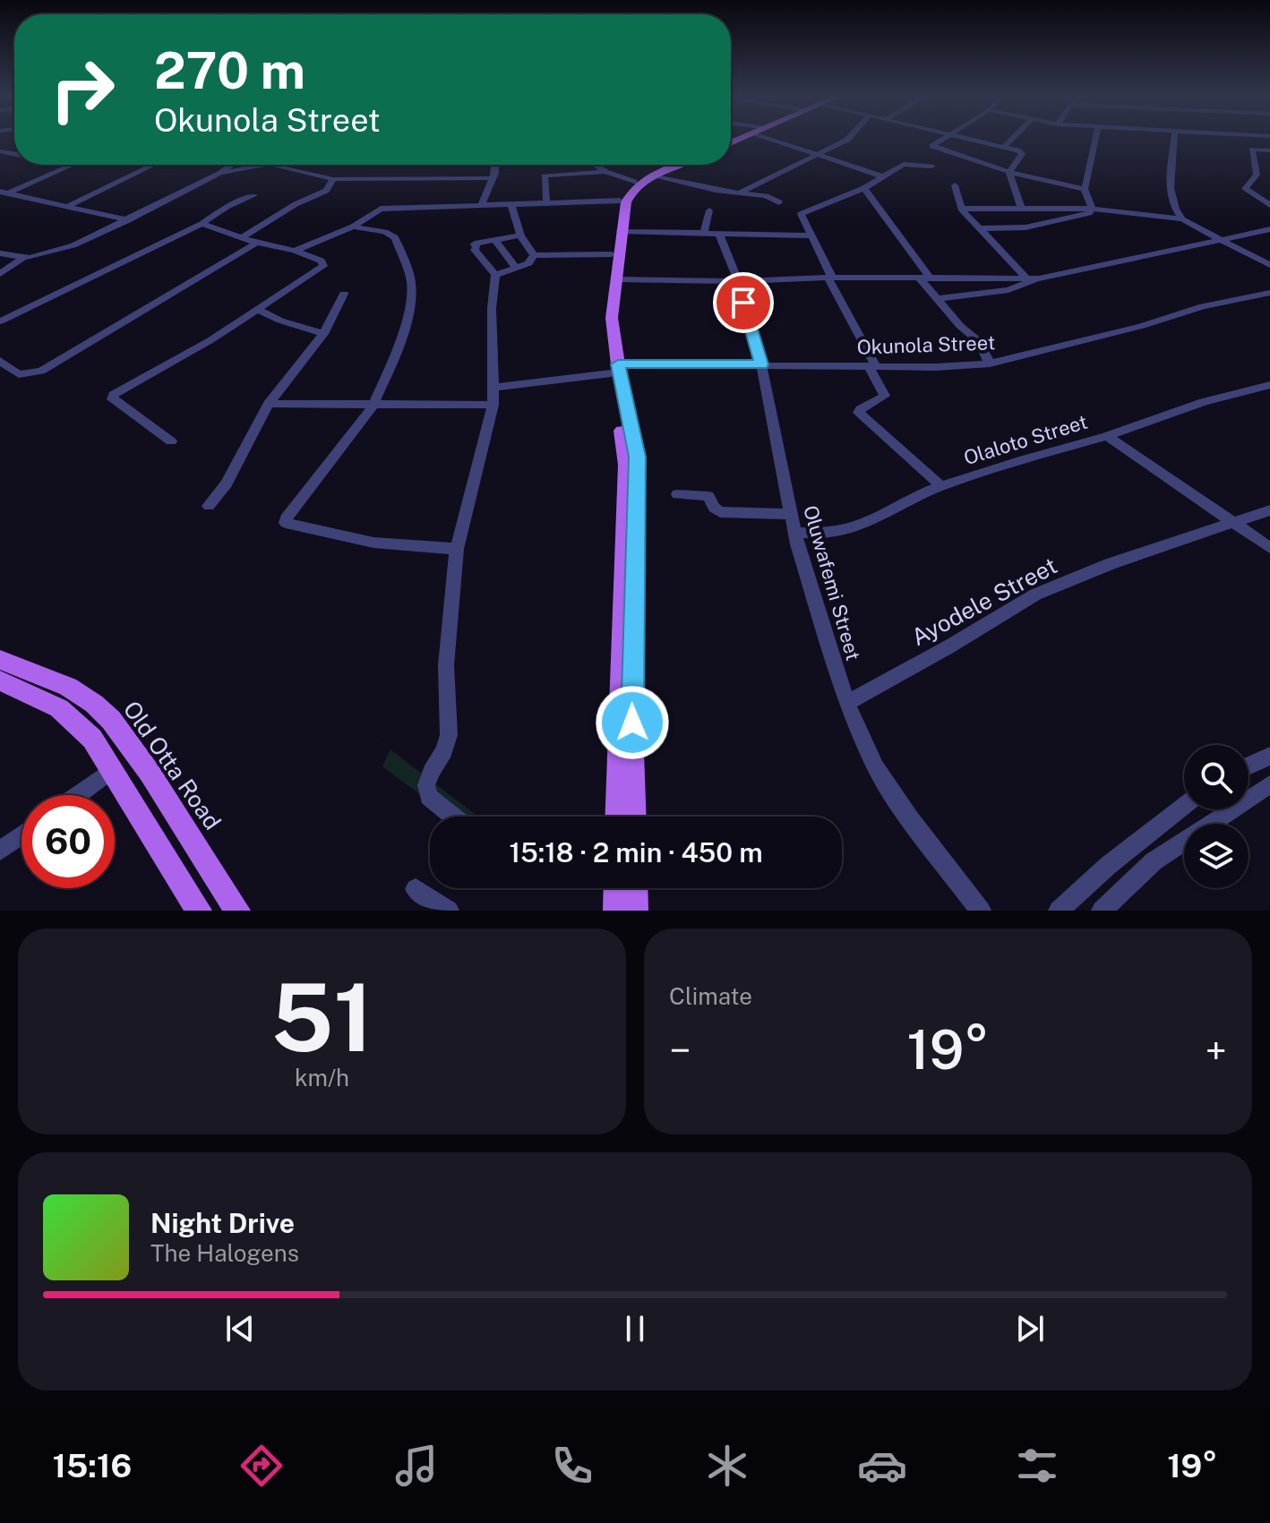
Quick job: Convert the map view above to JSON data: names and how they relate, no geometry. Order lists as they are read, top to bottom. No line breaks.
{"streets":{"main road":["Old Otta Road"],"street":["Okunola Street","Olaloto Street","Oluwafemi Street","Ayodele Street"]},"crossings":[["Okunola Street","Oluwafemi Street"],["Olaloto Street","Oluwafemi Street"],["Oluwafemi Street","Ayodele Street"]],"page":{"turn":["270 m","Okunola Street"],"limit":"60","trip":"15:18 · 2 min · 450 m","tile":[["51","km/h"],"Climate"],"heat":["−","19°","+"],"song":["Night Drive","The Halogens"],"tabs":["15:16","19°"]}}
